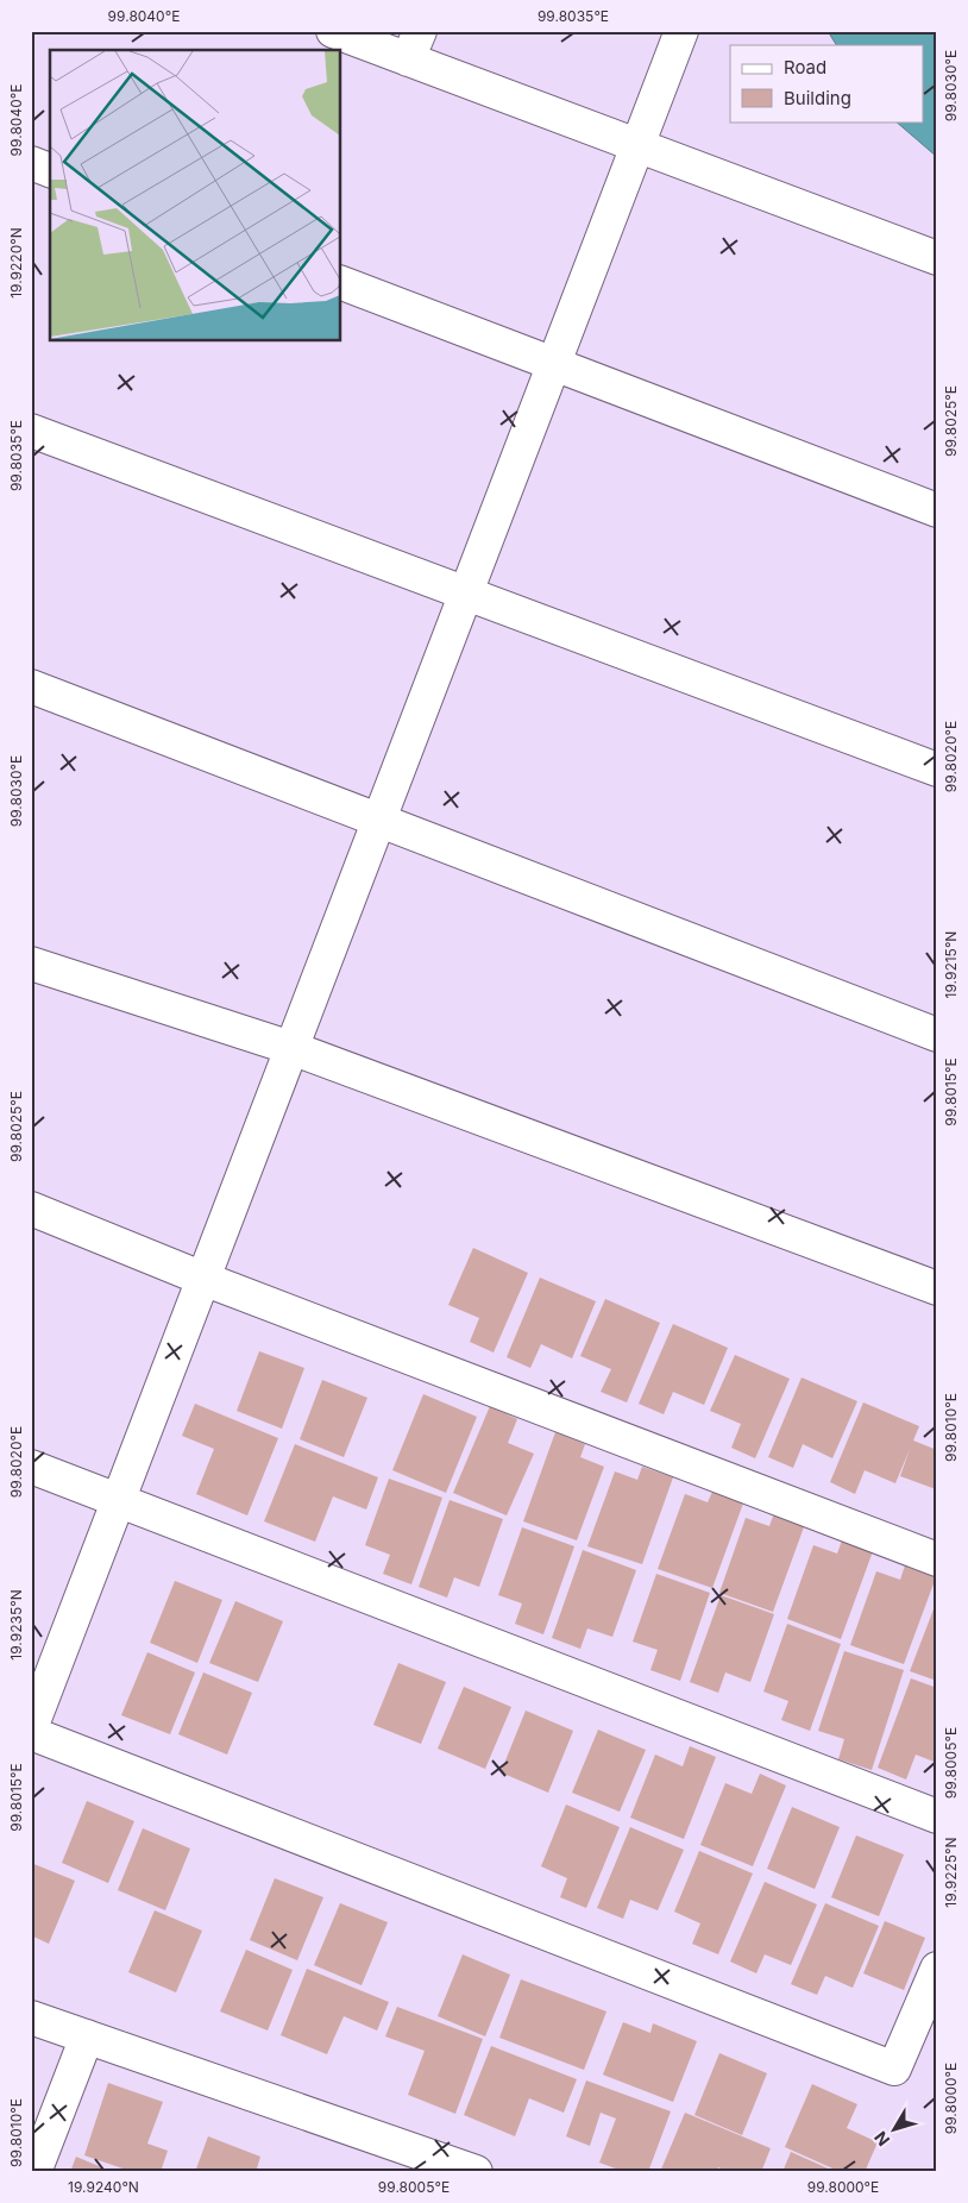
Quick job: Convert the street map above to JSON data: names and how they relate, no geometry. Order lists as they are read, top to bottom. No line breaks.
{"legend":["Road","Building"],"north":"bottom left","coordinates":["99.8040°E","99.8035°E","99.8030°E","19.9220°N","99.8025°E","99.8020°E","19.9215°N","99.8015°E","99.8010°E","19.9235°N","99.8005°E","19.9225°N","99.8000°E","19.9240°N"]}
